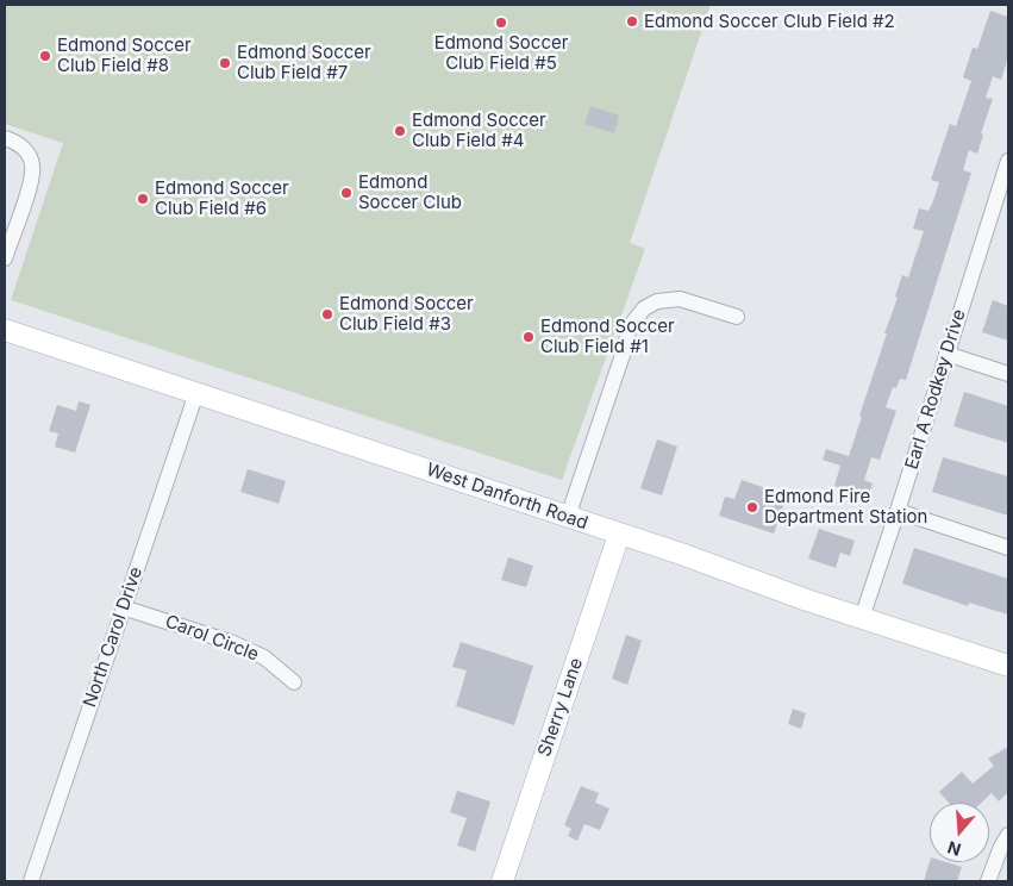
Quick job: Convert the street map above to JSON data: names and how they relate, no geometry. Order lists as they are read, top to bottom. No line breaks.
{"streets":{"main road":["West Danforth Road","Sherry Lane"],"street":["Earl A Rodkey Drive","North Carol Drive","Carol Circle"]},"crossings":[["Earl A Rodkey Drive","West Danforth Road"],["West Danforth Road","North Carol Drive"],["West Danforth Road","Sherry Lane"],["North Carol Drive","Carol Circle"]],"places":["Edmond Soccer Club Field #2","Edmond Soccer Club Field #5","Edmond Soccer Club Field #8","Edmond Soccer Club Field #7","Edmond Soccer Club Field #4","Edmond Soccer Club","Edmond Soccer Club Field #6","Edmond Soccer Club Field #3","Edmond Soccer Club Field #1","Edmond Fire Department Station"],"north":"bottom"}
